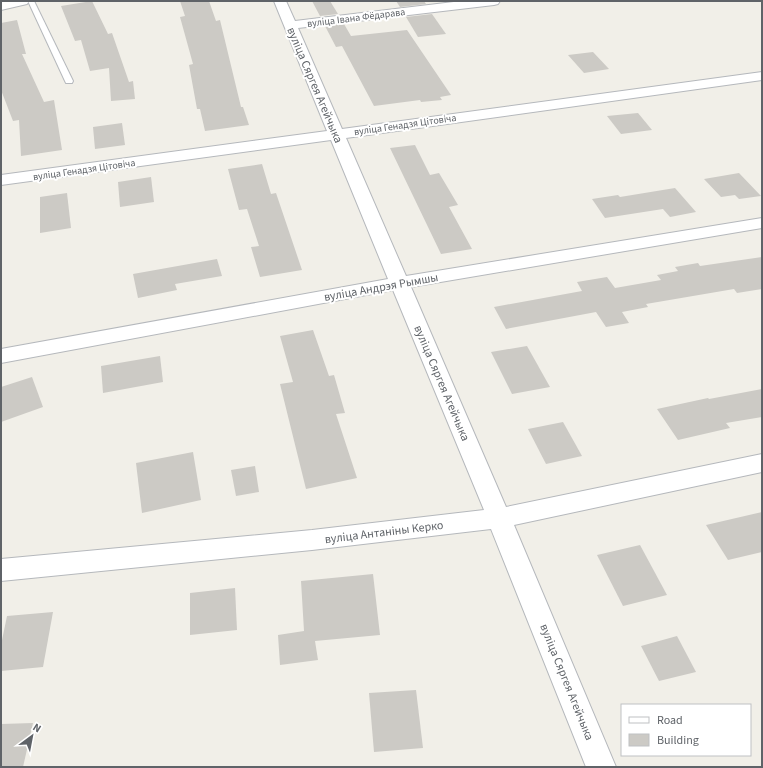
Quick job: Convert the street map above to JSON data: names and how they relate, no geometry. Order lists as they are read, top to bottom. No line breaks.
{"streets":{"street":["вуліца Івана Фёдарава","вуліца Сяргея Агейчыка","вуліца Генадзя Цітовіча","вуліца Андрэя Рымшы","вуліца Антаніны Керко"]},"crossings":[["вуліца Івана Фёдарава","вуліца Сяргея Агейчыка"],["вуліца Сяргея Агейчыка","вуліца Генадзя Цітовіча"],["вуліца Сяргея Агейчыка","вуліца Андрэя Рымшы"],["вуліца Сяргея Агейчыка","вуліца Антаніны Керко"]],"legend":["Road","Building"],"north":"top right"}
